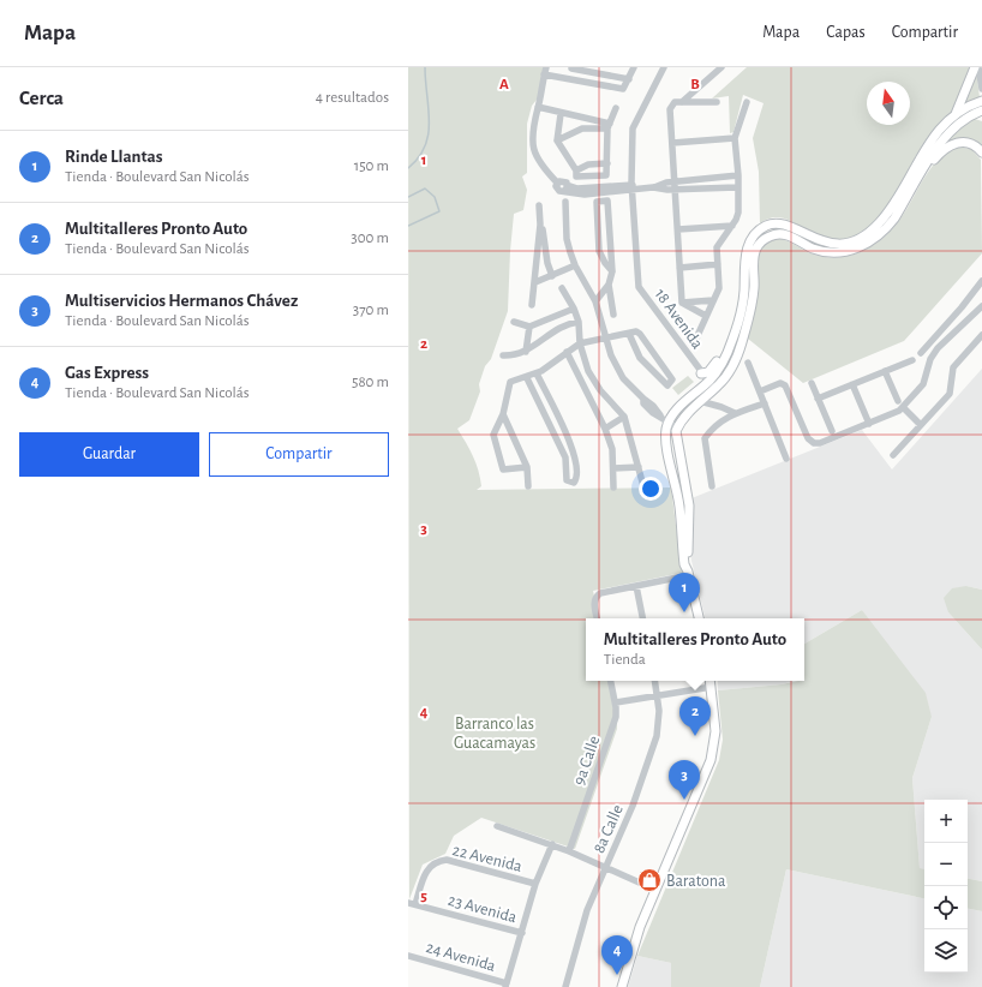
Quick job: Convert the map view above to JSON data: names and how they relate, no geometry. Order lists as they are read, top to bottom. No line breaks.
{"streets":{"street":["18 Avenida","9a Calle","8a Calle","22 Avenida","23 Avenida","24 Avenida"]},"crossings":[["22 Avenida","23 Avenida"]],"parks":["Barranco las Guacamayas"],"places":{"shop":["Baratona"]},"north":"top","page":{"header":"Mapa","nav":["Mapa","Capas","Compartir"],"heading":["Cerca","4 resultados"],"list":[{"mark":"1","name":"Rinde Llantas","note":"Tienda · Boulevard San Nicolás","value":"150 m"},{"mark":"2","name":"Multitalleres Pronto Auto","note":"Tienda · Boulevard San Nicolás","value":"300 m"},{"mark":"3","name":"Multiservicios Hermanos Chávez","note":"Tienda · Boulevard San Nicolás","value":"370 m"},{"mark":"4","name":"Gas Express","note":"Tienda · Boulevard San Nicolás","value":"580 m"}],"buttons":["Guardar","Compartir"],"pins":["1","2","3","4"],"popup":["Multitalleres Pronto Auto","Tienda"],"map_buttons":["+","−"]},"grid":{"columns":["A","B"],"rows":["1","2","3","4","5"]}}
